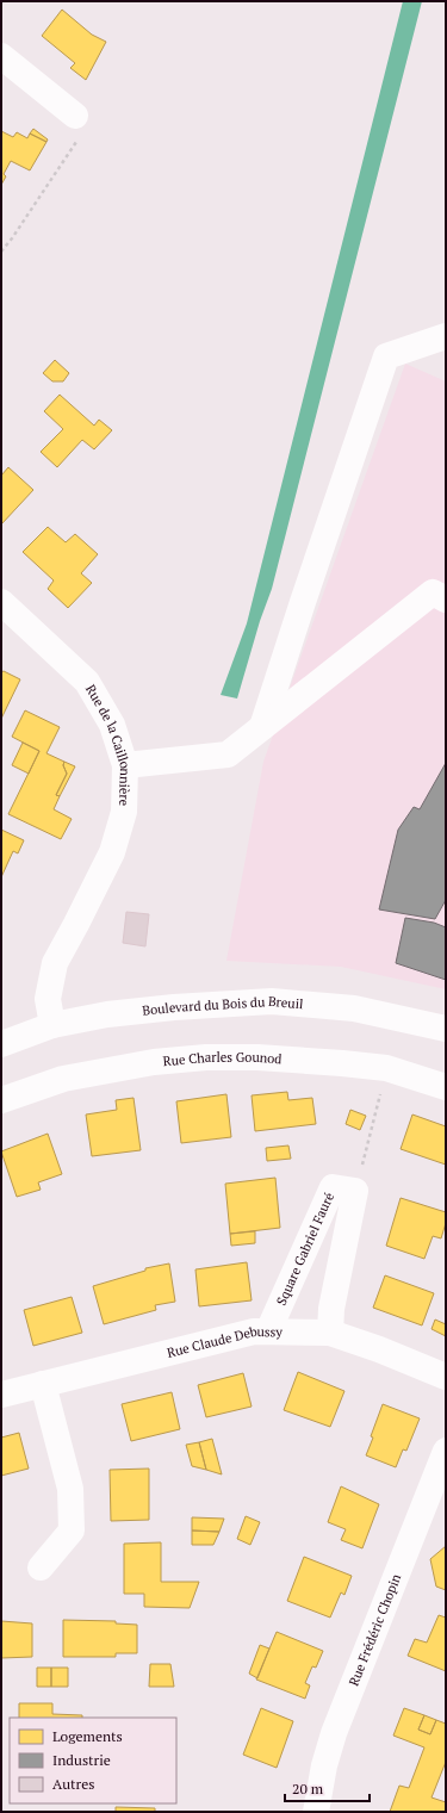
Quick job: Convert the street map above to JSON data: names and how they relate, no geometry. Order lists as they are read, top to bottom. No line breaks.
{"streets":{"street":["Rue de la Caillonnière","Boulevard du Bois du Breuil","Rue Charles Gounod","Square Gabriel Fauré","Rue Claude Debussy","Rue Frédéric Chopin"]},"crossings":[["Rue de la Caillonnière","Boulevard du Bois du Breuil"],["Rue Charles Gounod","Square Gabriel Fauré"],["Square Gabriel Fauré","Rue Claude Debussy"]],"legend":["Logements","Industrie","Autres"],"scale_bar":"20 m"}
